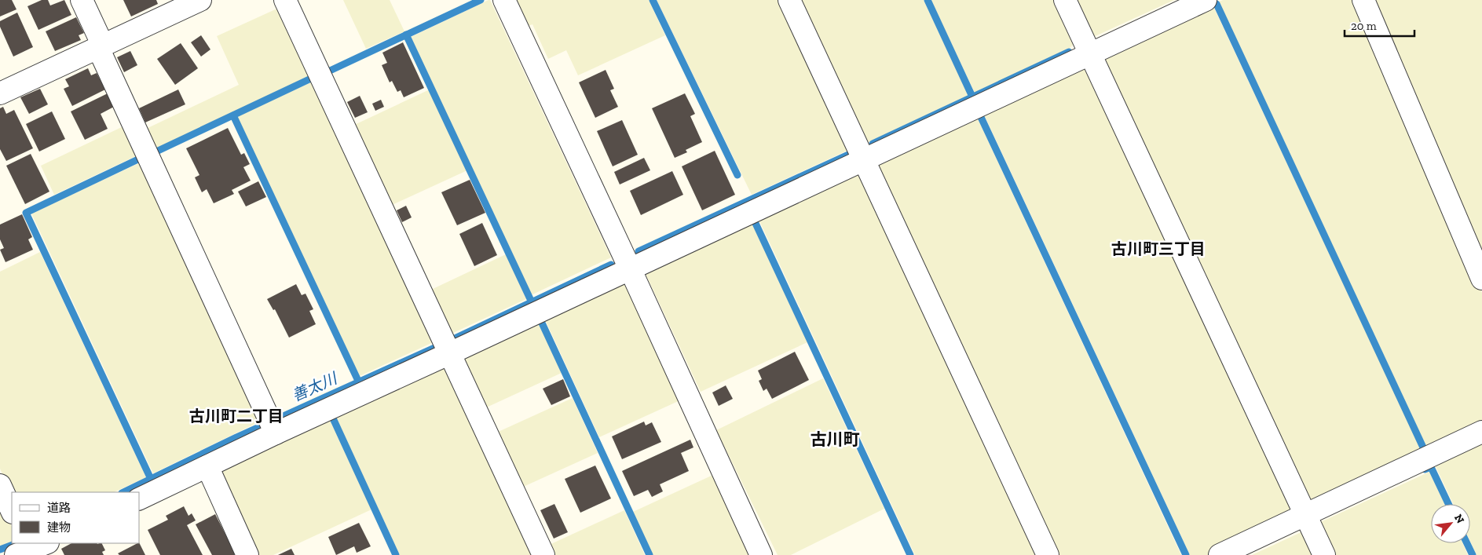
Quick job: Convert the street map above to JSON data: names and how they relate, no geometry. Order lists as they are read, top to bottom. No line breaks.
{"districts":["古川町三丁目","古川町二丁目","古川町"],"water":["善太川"],"legend":["道路","建物"],"scale_bar":"20 m","north":"top right"}
